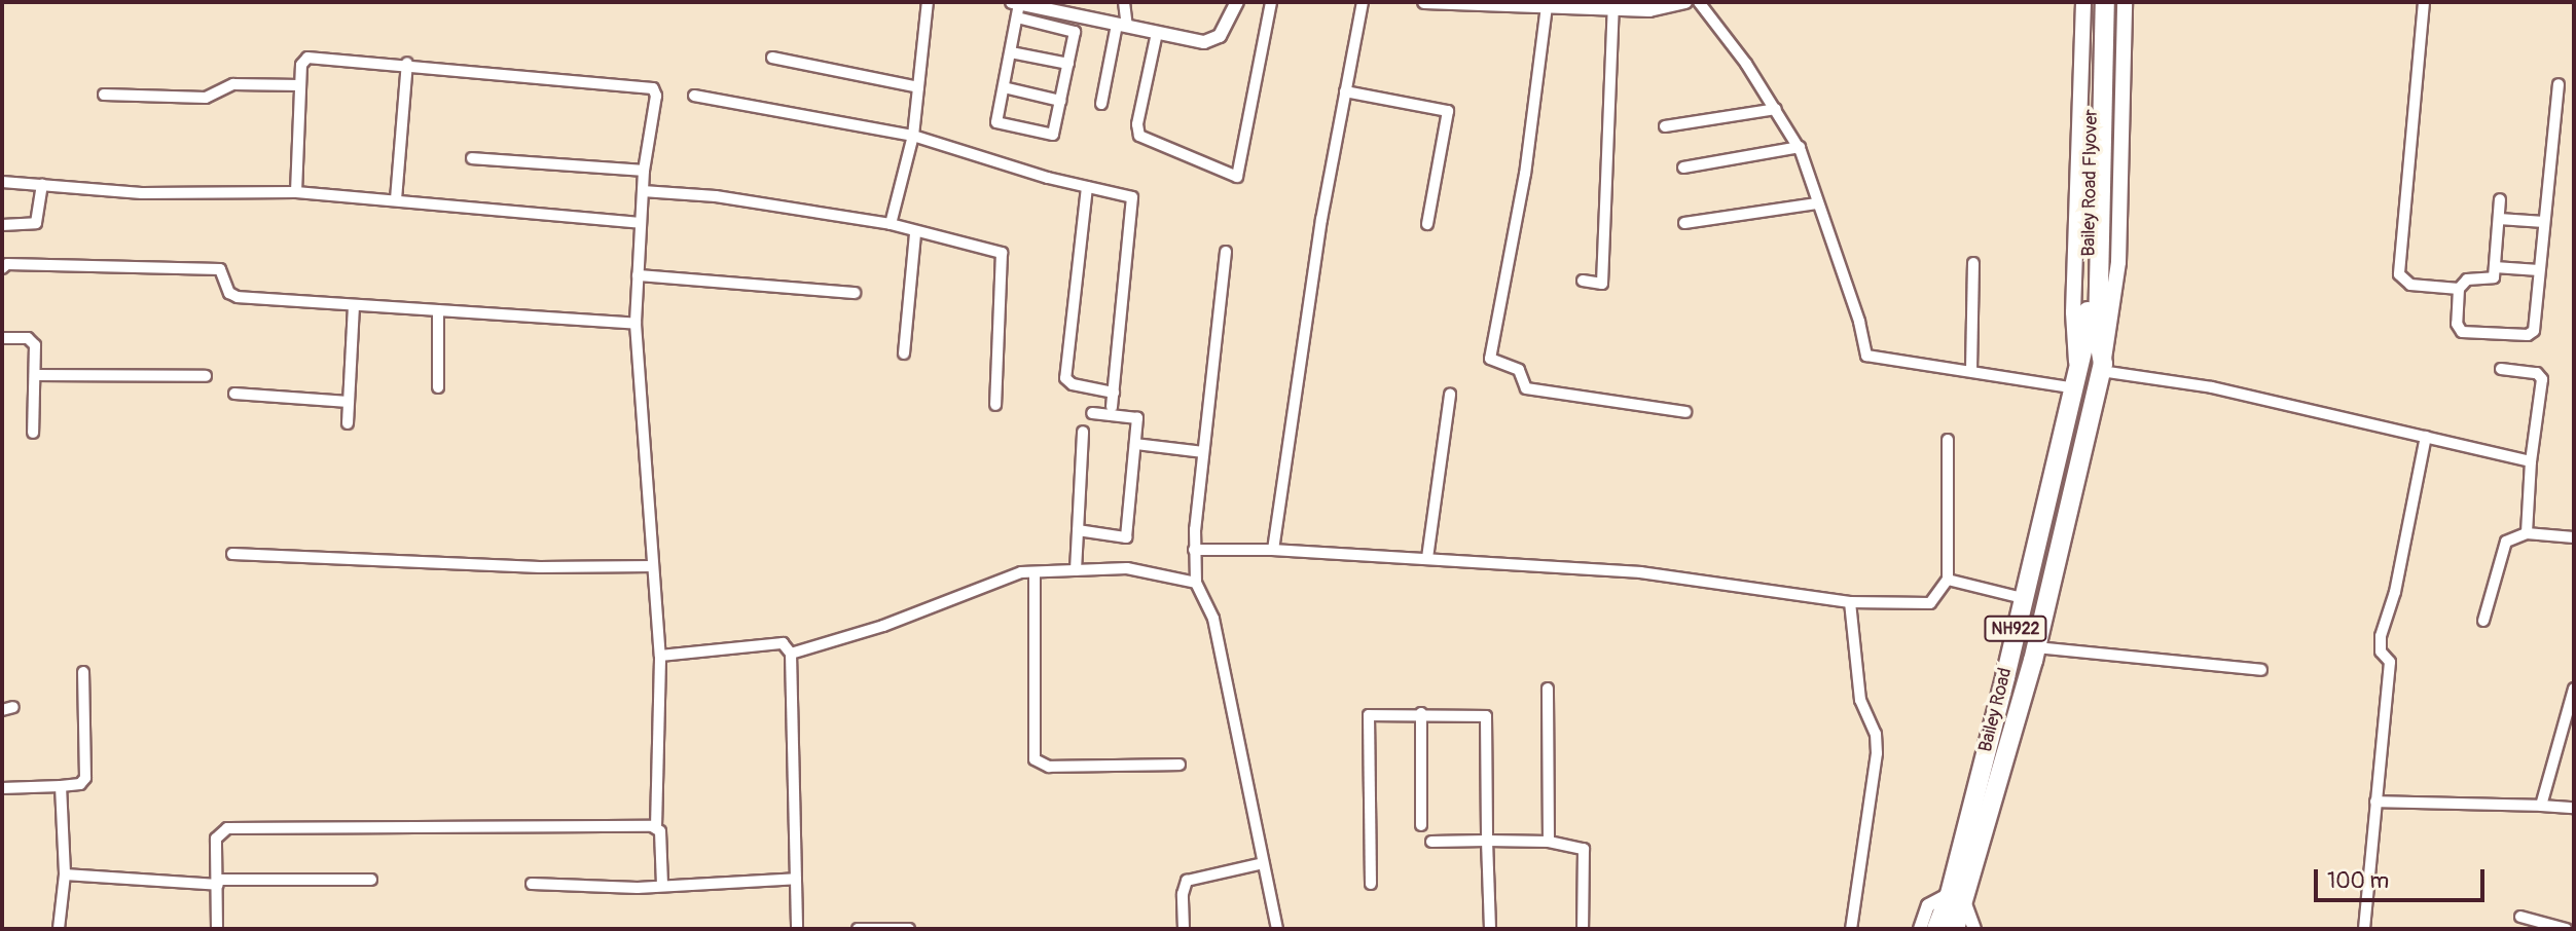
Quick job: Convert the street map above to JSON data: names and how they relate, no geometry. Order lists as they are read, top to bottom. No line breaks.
{"streets":{"highway":["Bailey Road Flyover","NH922","Bailey Road"]},"crossings":[["Bailey Road Flyover","NH922"],["Bailey Road Flyover","Bailey Road"],["NH922","Bailey Road"]],"scale_bar":"100 m"}
